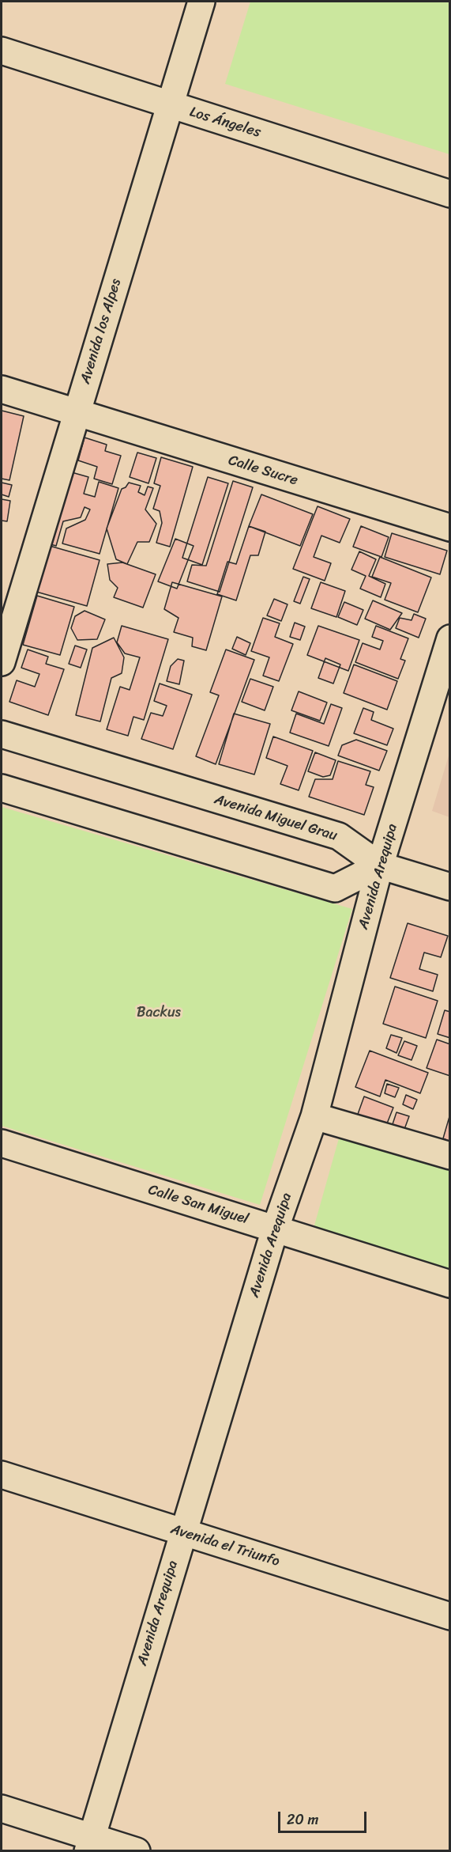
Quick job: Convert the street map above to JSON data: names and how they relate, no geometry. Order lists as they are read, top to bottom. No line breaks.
{"streets":{"street":["Los Ángeles","Avenida los Alpes","Calle Sucre","Avenida Miguel Grau","Avenida Arequipa","Calle San Miguel","Avenida el Triunfo"]},"crossings":[["Los Ángeles","Avenida los Alpes"],["Avenida los Alpes","Calle Sucre"],["Avenida Miguel Grau","Avenida Arequipa"],["Avenida Arequipa","Calle San Miguel"],["Avenida Arequipa","Avenida el Triunfo"]],"parks":["Backus"],"scale_bar":"20 m"}
